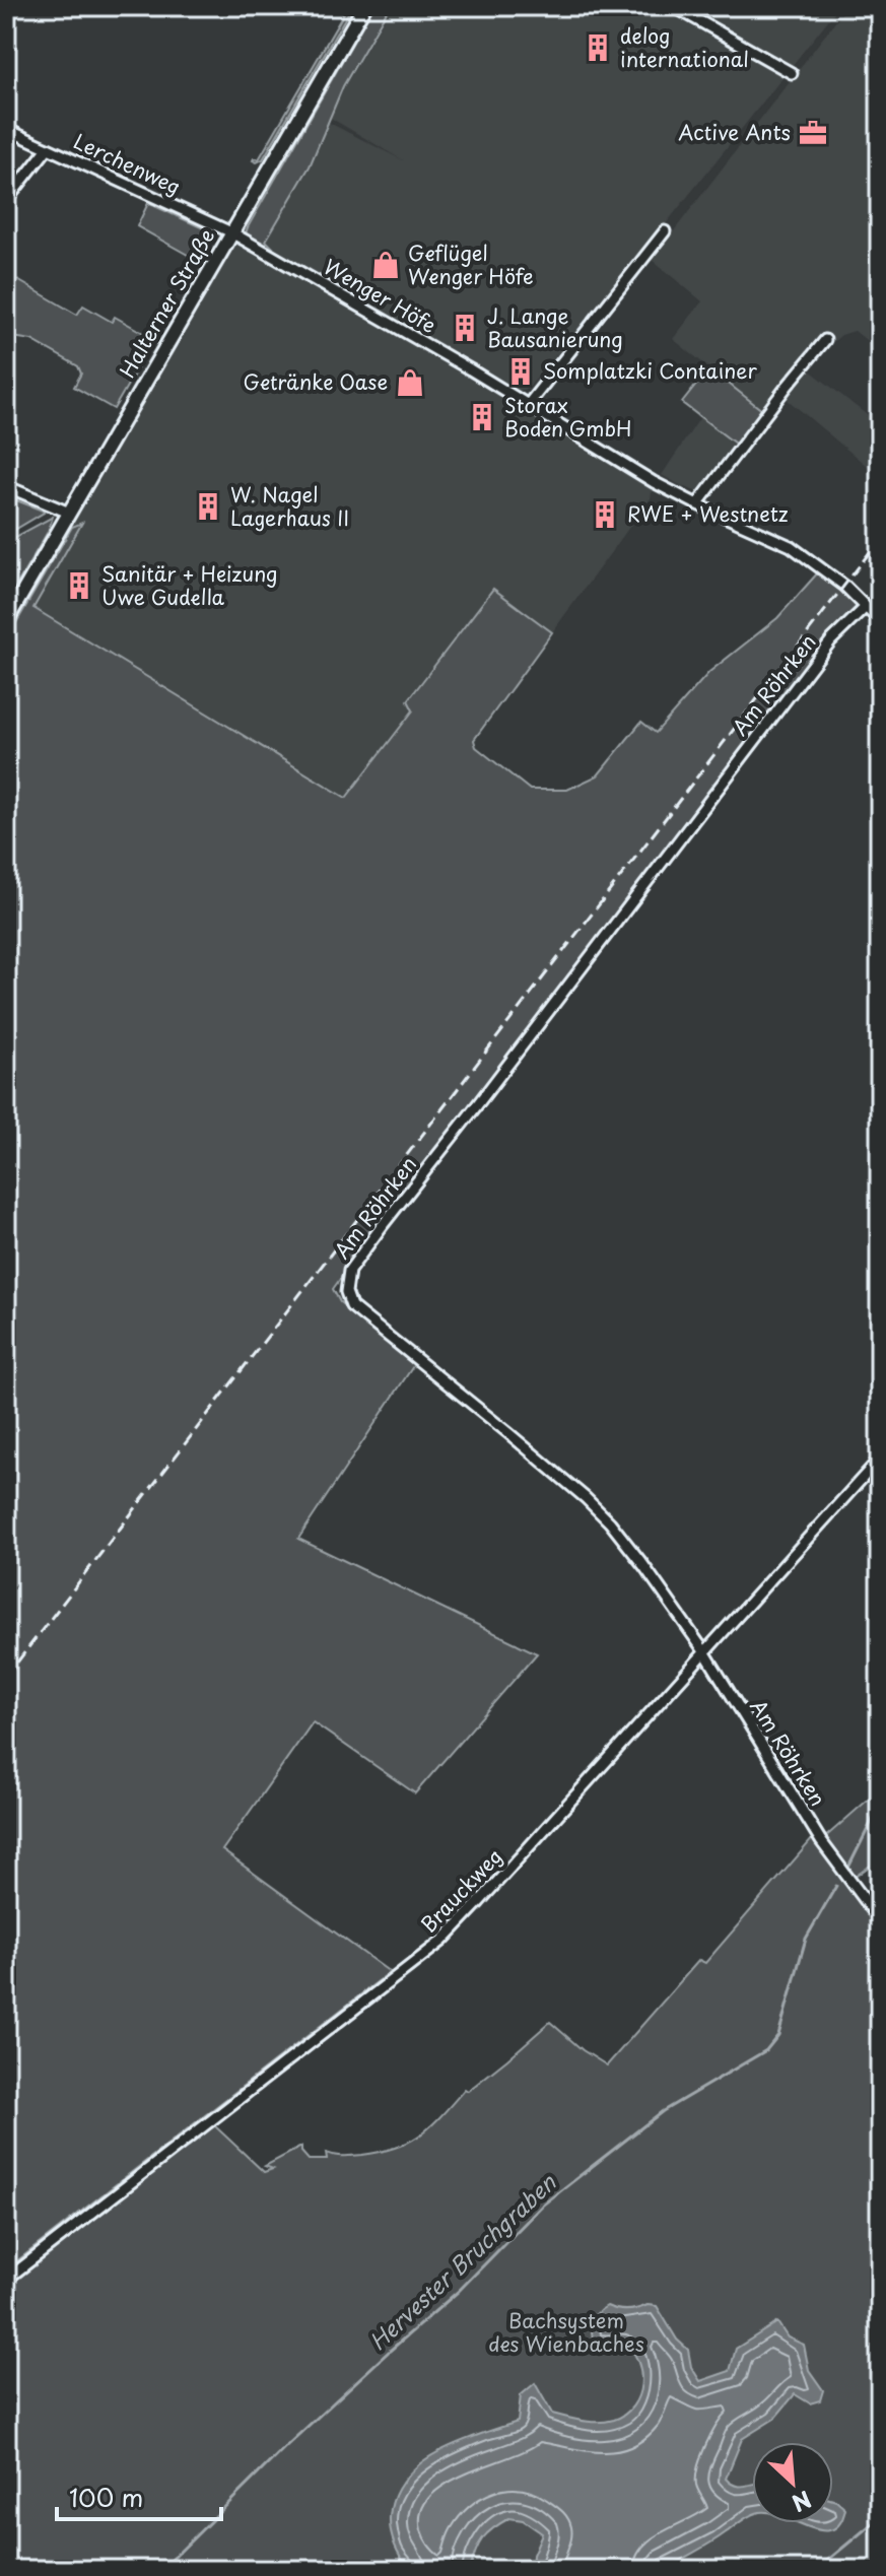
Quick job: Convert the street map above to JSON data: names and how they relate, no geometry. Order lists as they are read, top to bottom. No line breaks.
{"streets":{"main road":["Halterner Straße"],"street":["Lerchenweg","Wenger Höfe","Am Röhrken","Brauckweg"]},"crossings":[["Lerchenweg","Wenger Höfe"],["Lerchenweg","Halterner Straße"],["Wenger Höfe","Halterner Straße"],["Wenger Höfe","Am Röhrken"],["Am Röhrken","Brauckweg"]],"water":["Hervester Bruchgraben"],"parks":["Bachsystem des Wienbaches"],"places":{"building":["delog international","J. Lange Bausanierung","Somplatzki Container","Storax Boden GmbH","W. Nagel Lagerhaus II","RWE + Westnetz","Sanitär + Heizung Uwe Gudella"],"office":["Active Ants"],"shop":["Geflügel Wenger Höfe","Getränke Oase"]},"scale_bar":"100 m","north":"bottom right"}
